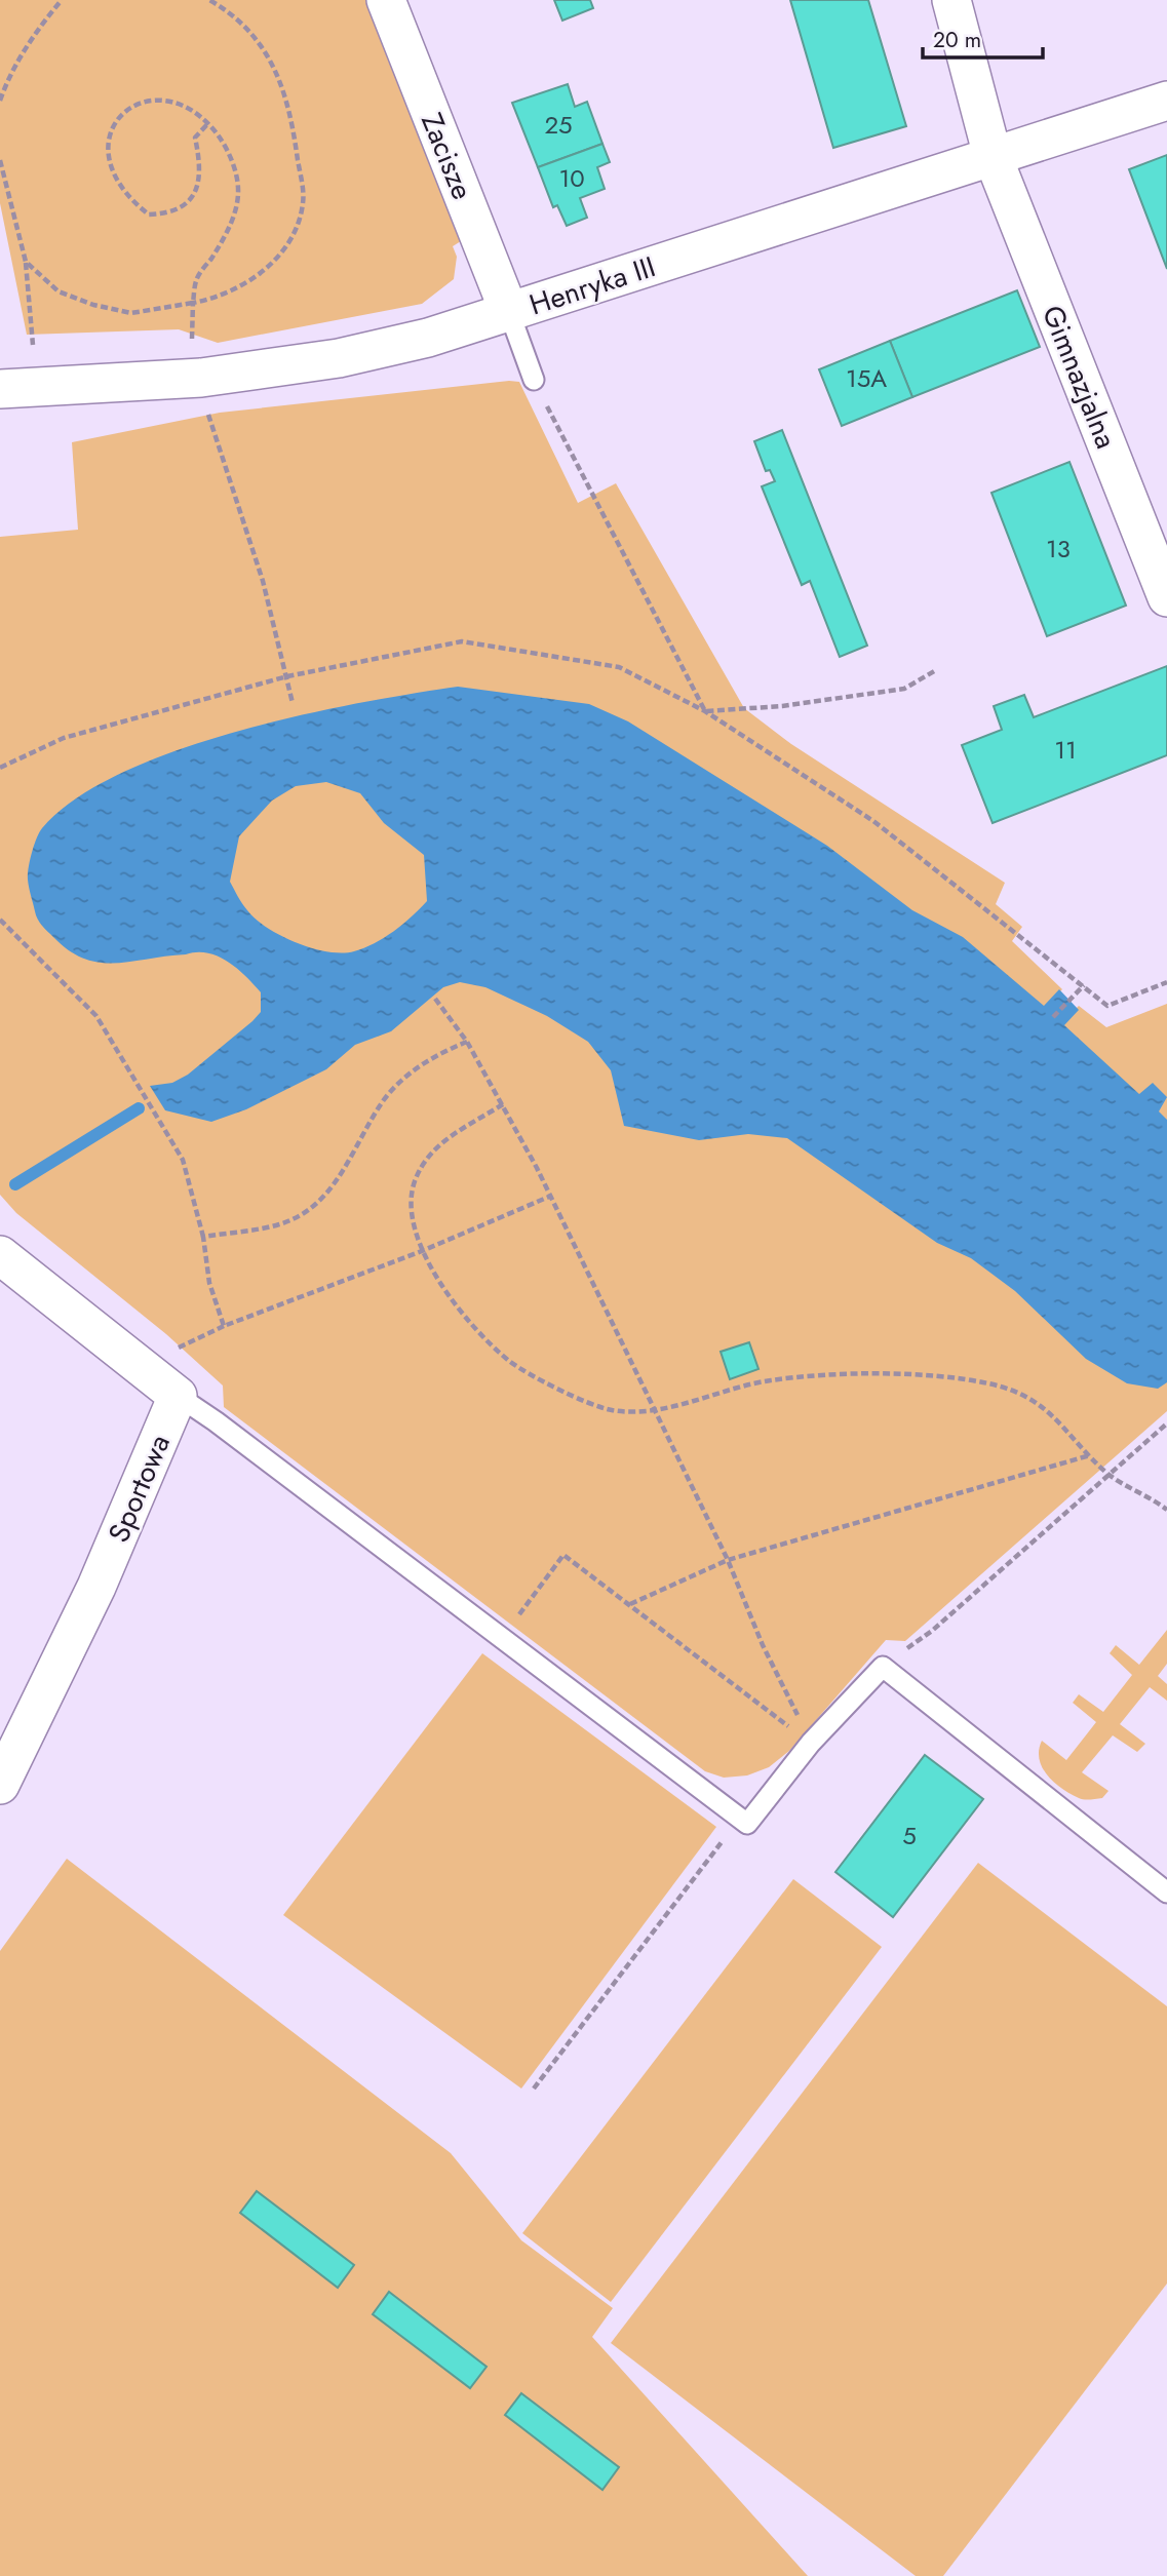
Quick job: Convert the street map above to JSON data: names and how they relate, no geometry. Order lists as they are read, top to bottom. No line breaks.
{"streets":{"street":["Zacisze","Henryka III","Gimnazjalna","Sportowa"]},"crossings":[["Zacisze","Henryka III"],["Henryka III","Gimnazjalna"]],"house_numbers":["25","10","15A","13","11","5"],"scale_bar":"20 m"}
